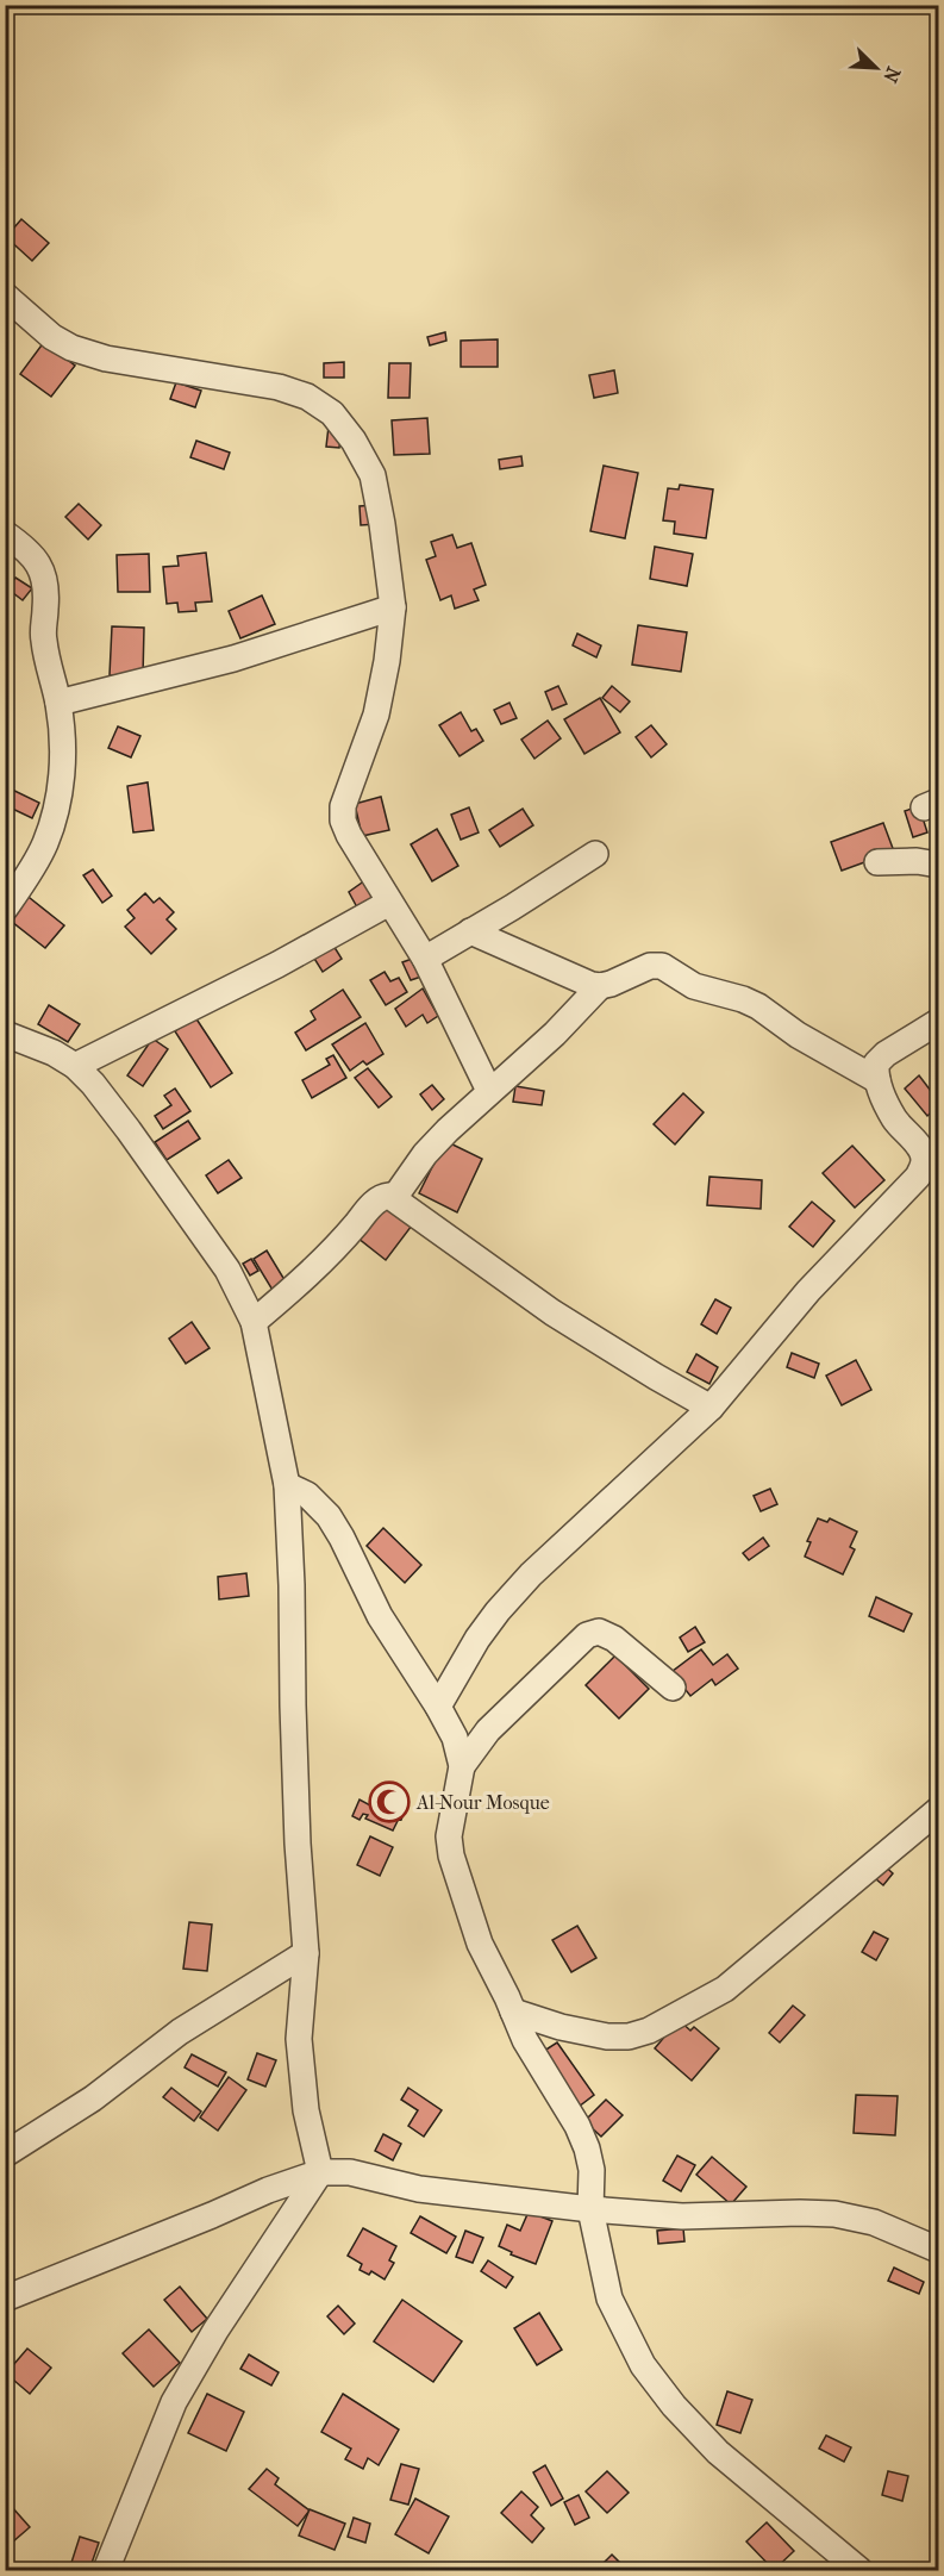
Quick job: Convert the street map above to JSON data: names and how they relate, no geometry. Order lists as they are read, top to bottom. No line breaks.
{"places":{"mosque":["Al-Nour Mosque"]},"north":"bottom right"}
